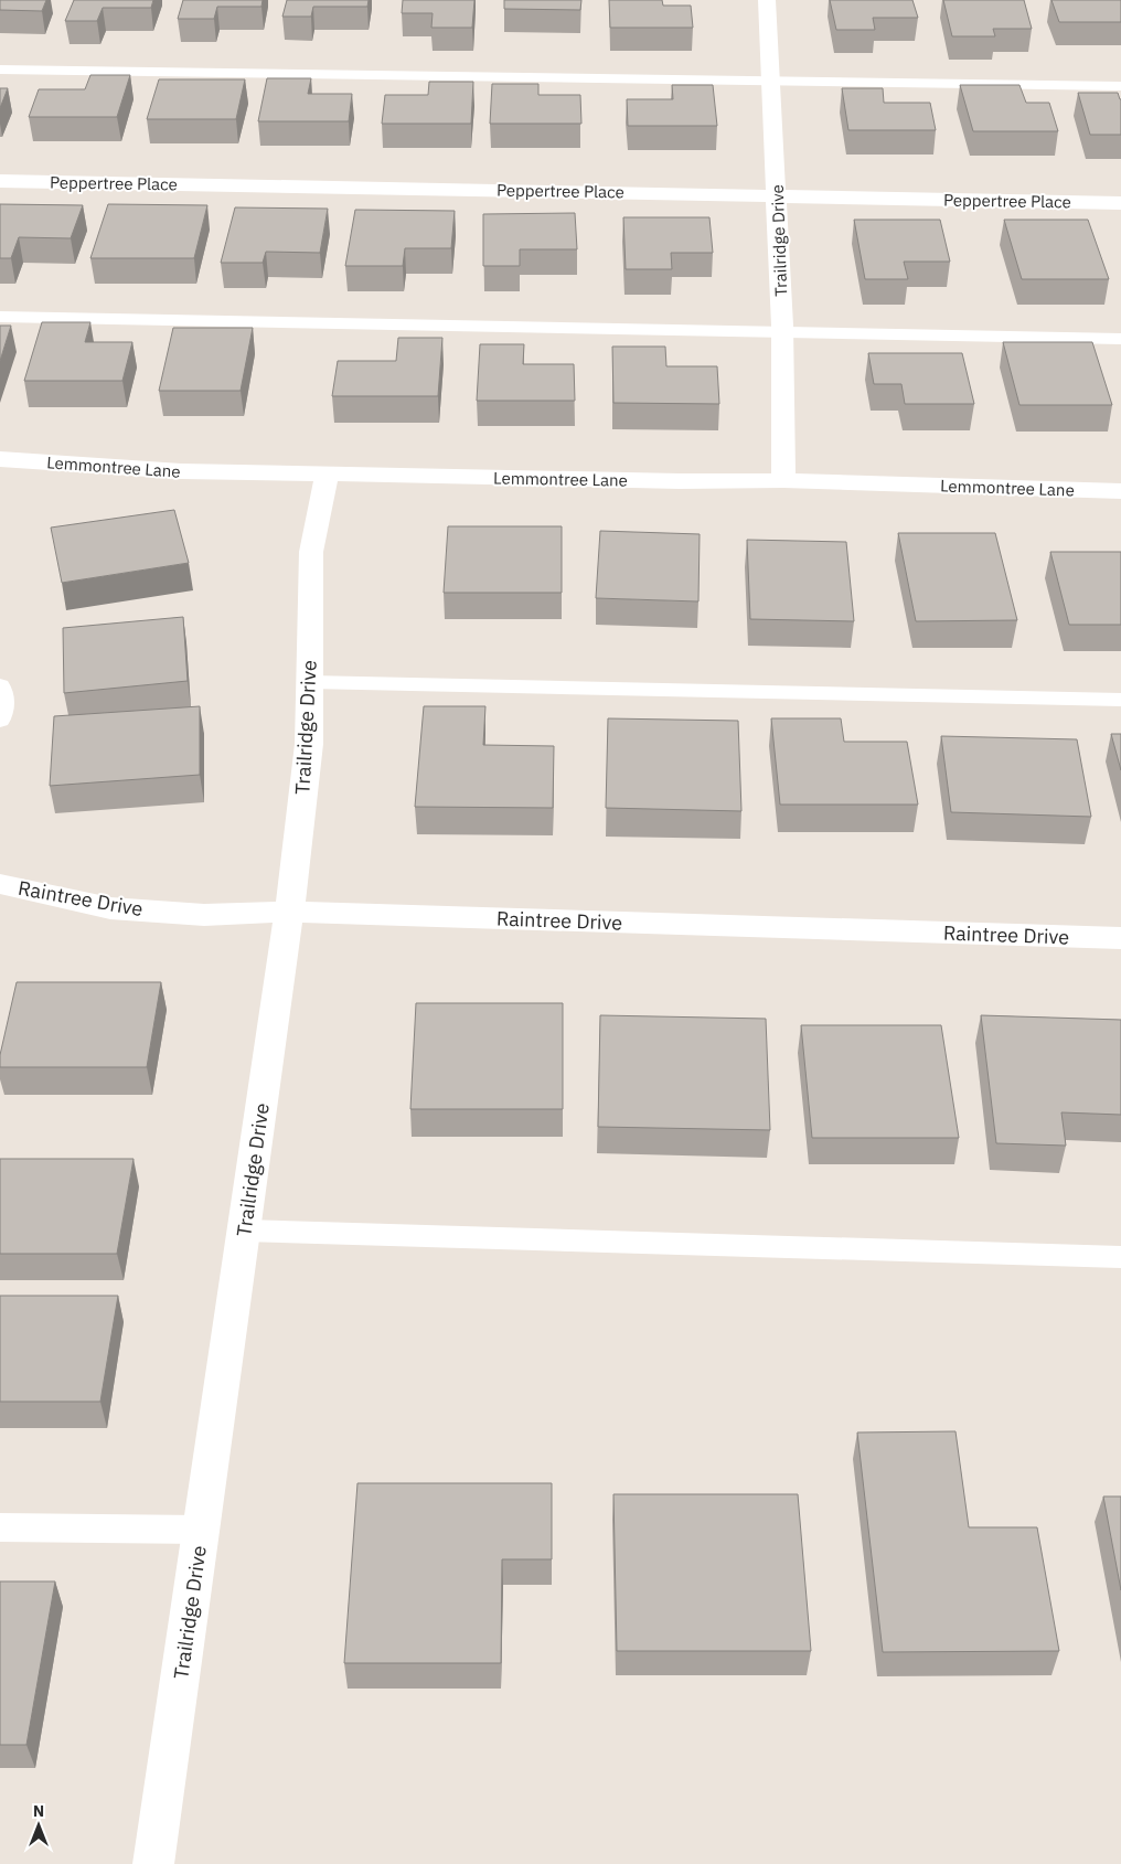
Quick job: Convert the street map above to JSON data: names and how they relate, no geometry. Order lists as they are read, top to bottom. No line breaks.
{"streets":{"street":["Peppertree Place","Trailridge Drive","Lemmontree Lane","Raintree Drive"]},"crossings":[["Peppertree Place","Trailridge Drive"],["Trailridge Drive","Lemmontree Lane"],["Trailridge Drive","Raintree Drive"]],"north":"top"}
